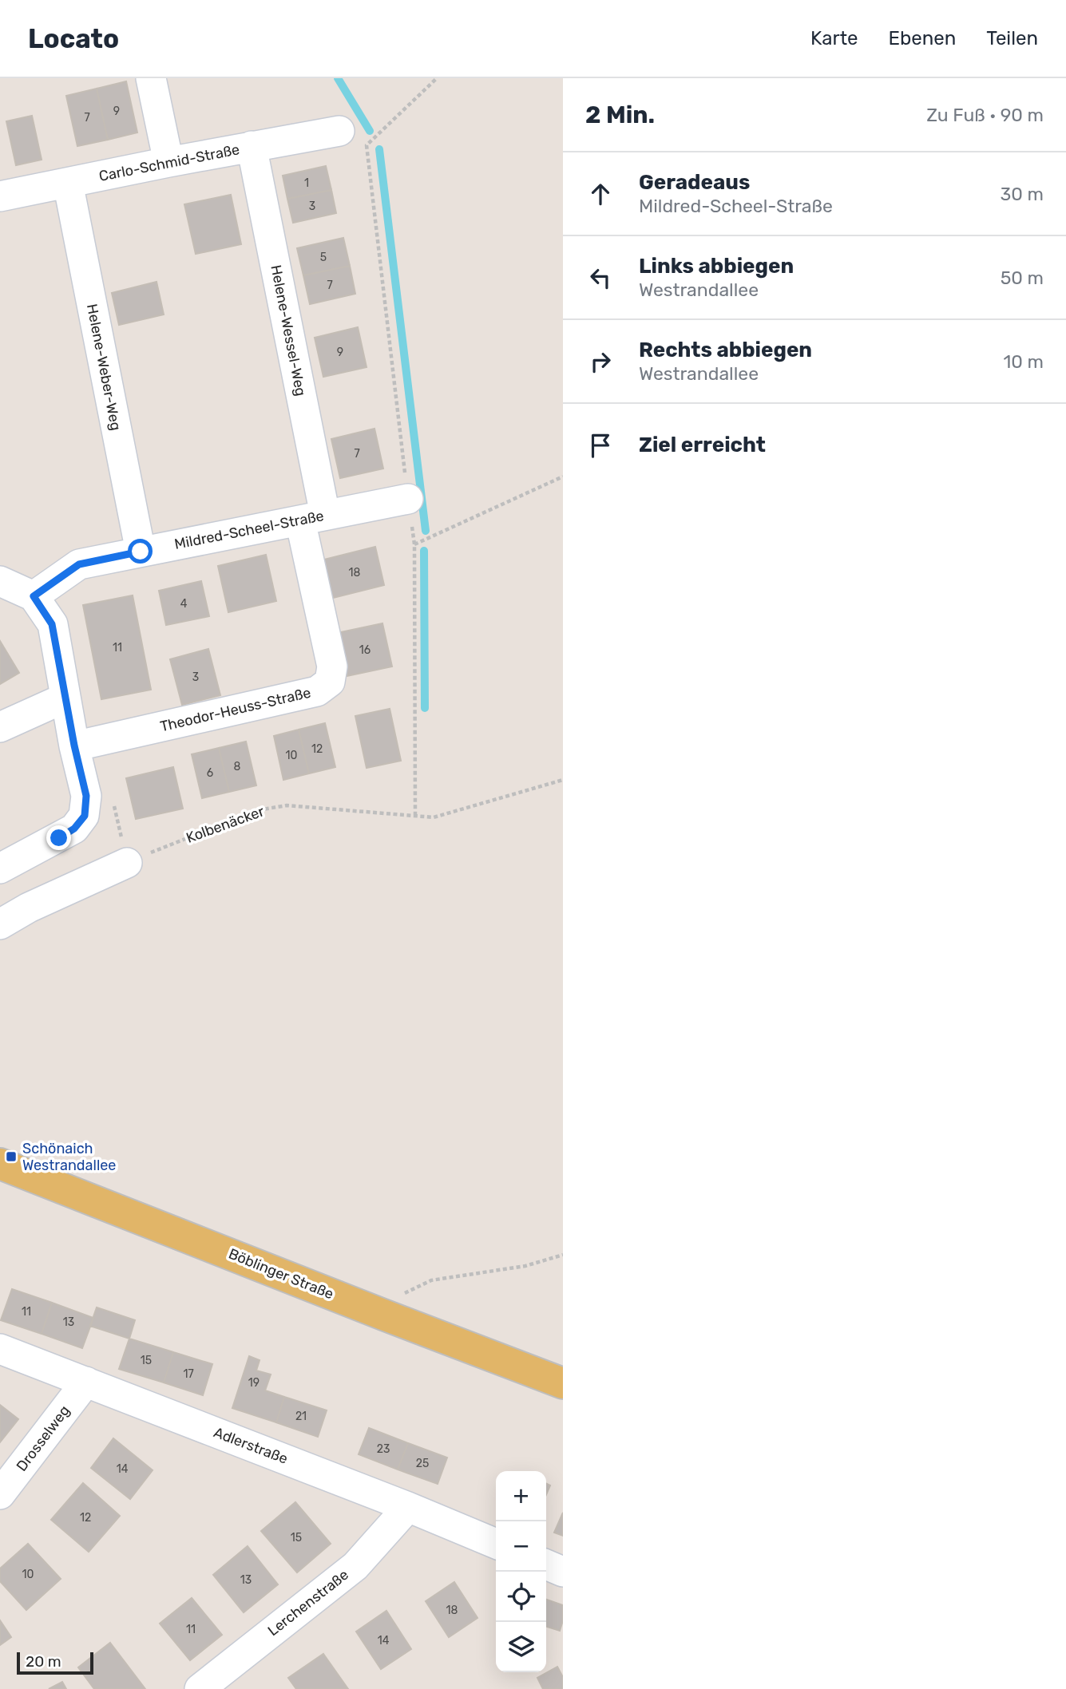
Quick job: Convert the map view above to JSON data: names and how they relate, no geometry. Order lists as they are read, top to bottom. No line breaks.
{"streets":{"main road":["Böblinger Straße"],"street":["Carlo-Schmid-Straße","Helene-Wessel-Weg","Helene-Weber-Weg","Mildred-Scheel-Straße","Theodor-Heuss-Straße","Drosselweg","Adlerstraße","Lerchenstraße"],"path":["Kolbenäcker"]},"crossings":[["Carlo-Schmid-Straße","Helene-Wessel-Weg"],["Carlo-Schmid-Straße","Helene-Weber-Weg"],["Helene-Wessel-Weg","Mildred-Scheel-Straße"],["Helene-Wessel-Weg","Theodor-Heuss-Straße"],["Helene-Weber-Weg","Mildred-Scheel-Straße"],["Mildred-Scheel-Straße","Theodor-Heuss-Straße"],["Drosselweg","Adlerstraße"],["Adlerstraße","Lerchenstraße"]],"places":{"transit":["Schönaich Westrandallee"]},"house_numbers":["9","7","1","3","5","7","9","7","18","4","11","16","3","12","10","8","6","11","13","15","17","19","21","23","25","14","12","15","10","13","18","11","14"],"scale_bar":"20 m","page":{"header":"Locato","nav":["Karte","Ebenen","Teilen"],"heading":["2 Min.","Zu Fuß · 90 m"],"list":[["Geradeaus","Mildred-Scheel-Straße","30 m"],["Links abbiegen","Westrandallee","50 m"],["Rechts abbiegen","Westrandallee","10 m"],"Ziel erreicht"],"map_buttons":["+","−"],"scale":"20 m"}}
